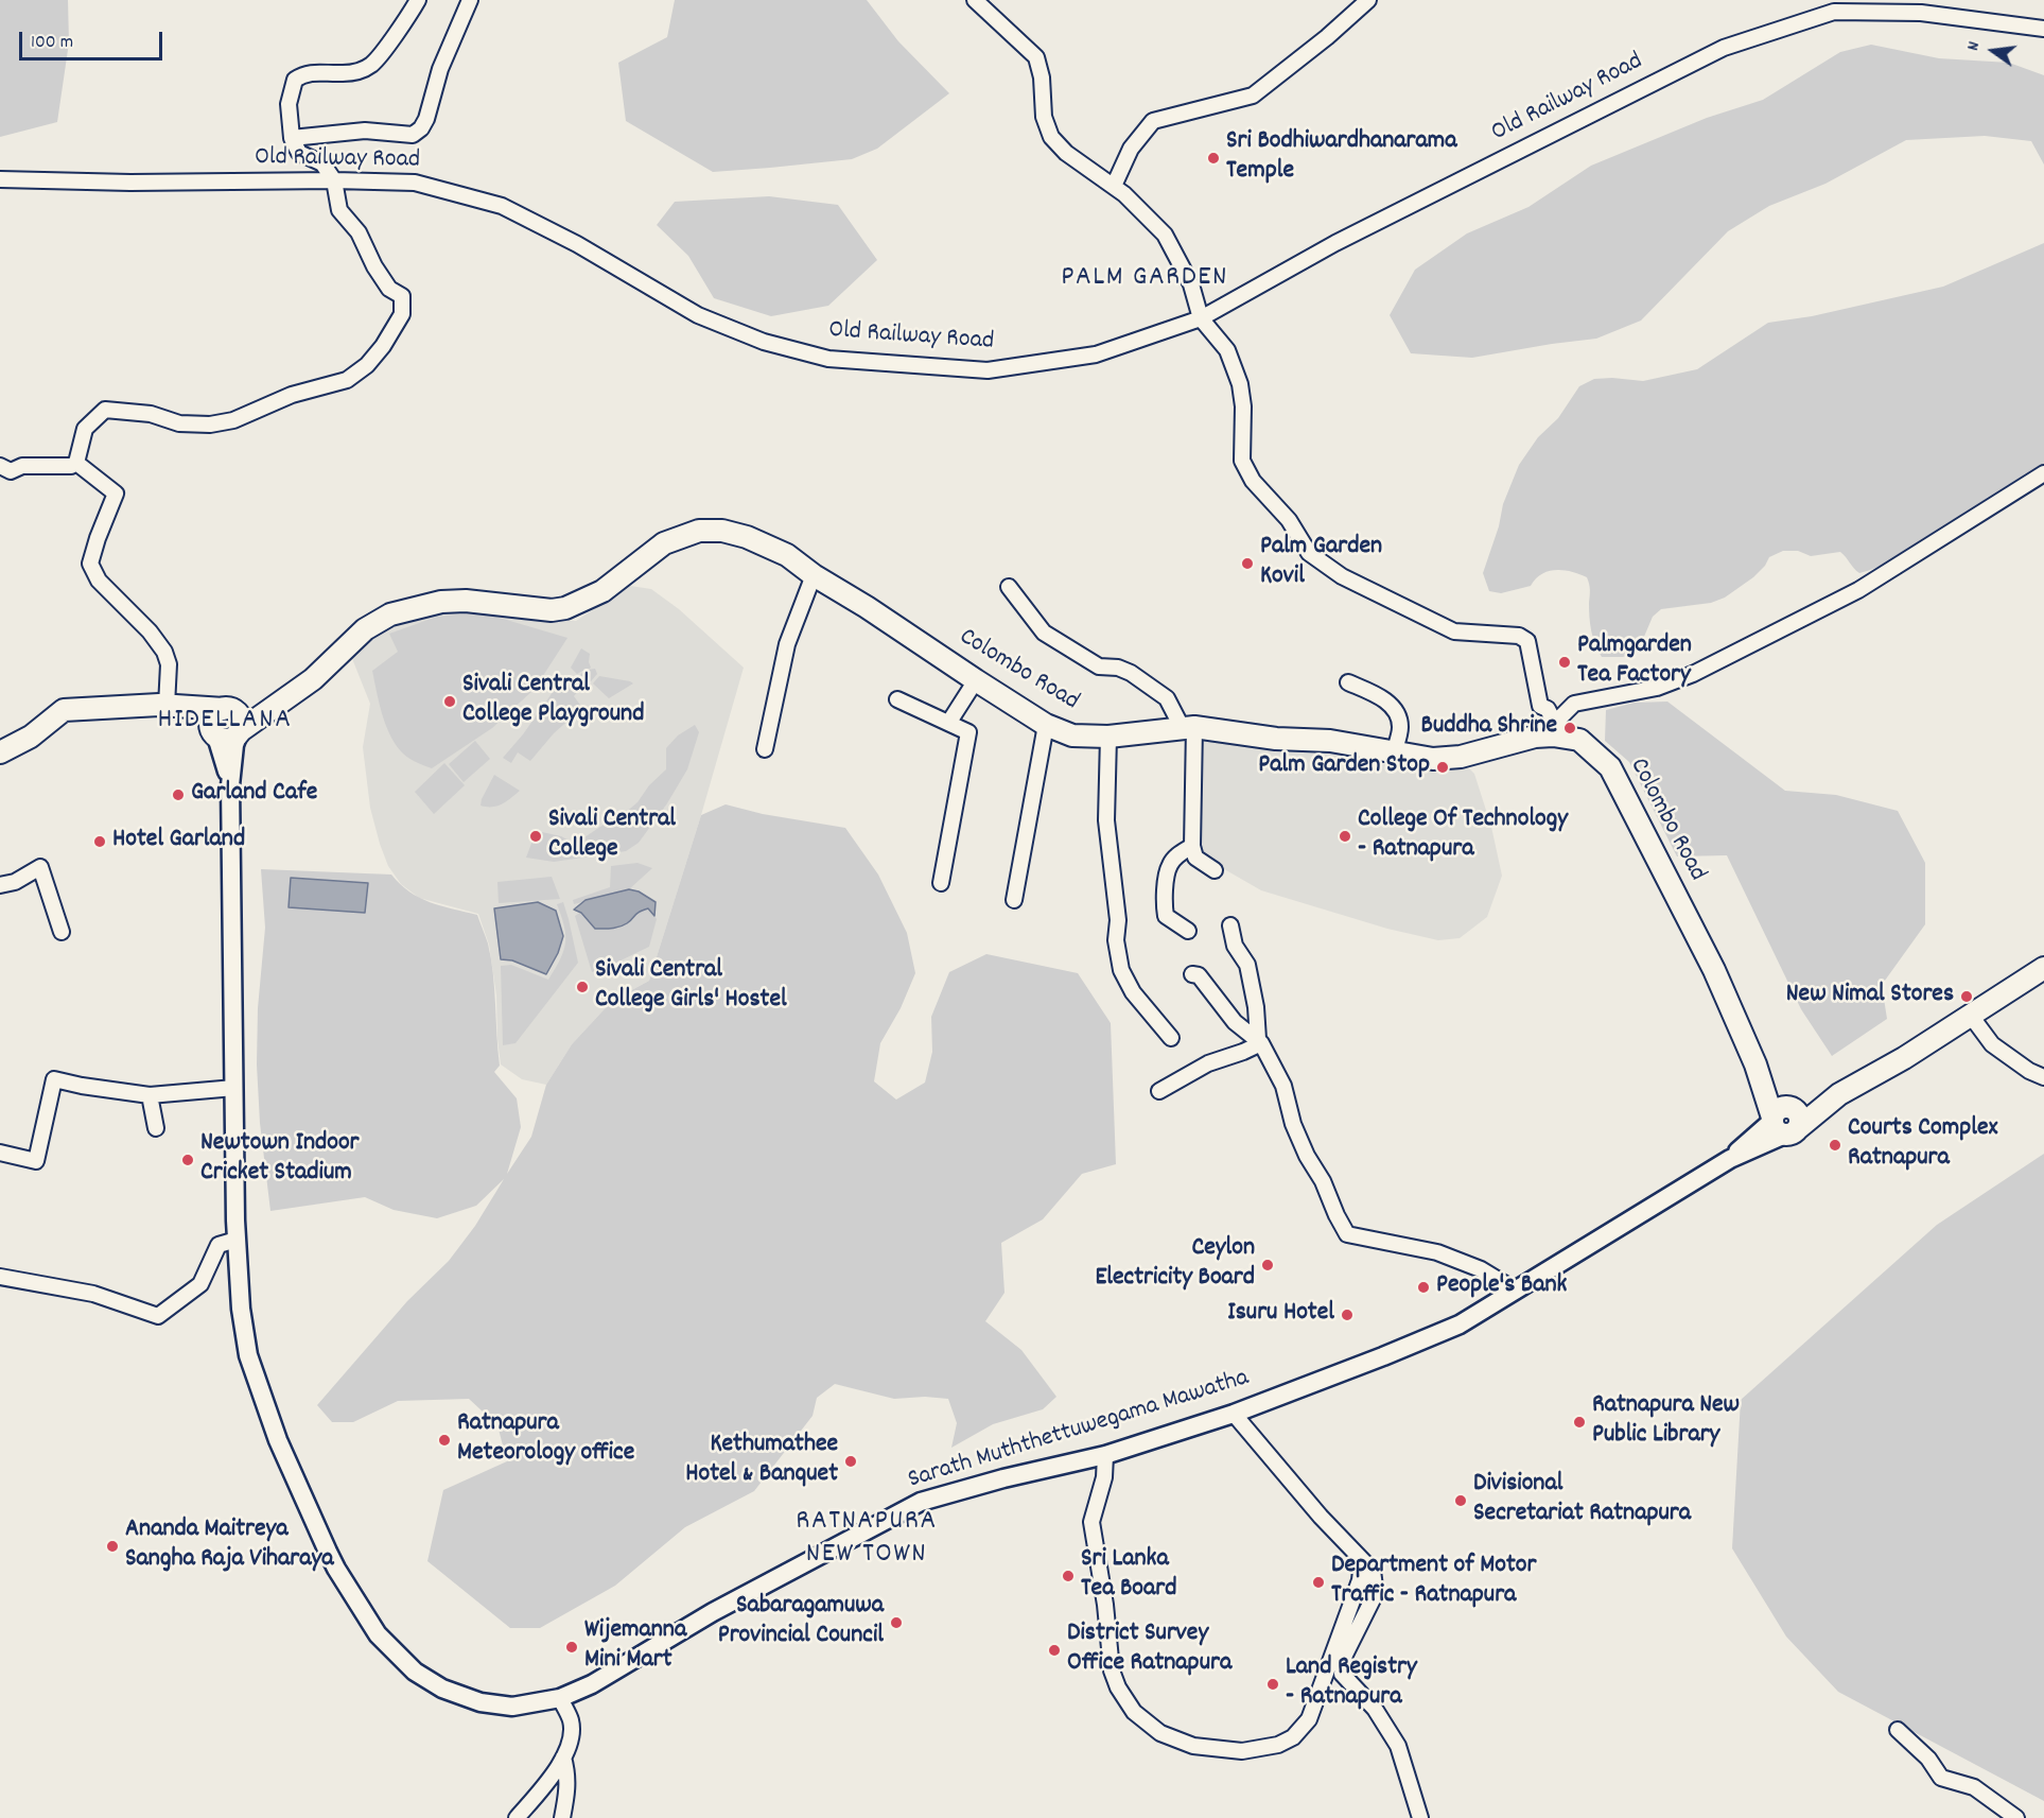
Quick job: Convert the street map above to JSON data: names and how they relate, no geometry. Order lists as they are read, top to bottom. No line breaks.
{"streets":{"highway":["Colombo Road"],"main road":["Sarath Muththettuwegama Mawatha"],"street":["Old Railway Road"]},"crossings":[["Colombo Road","Sarath Muththettuwegama Mawatha"]],"districts":["PALM GARDEN","HIDELLANA","RATNAPURA NEW TOWN"],"places":["Sri Bodhiwardhanarama Temple","Palm Garden Kovil","Palmgarden Tea Factory","Sivali Central College Playground","Buddha Shrine","Palm Garden Stop","Garland Cafe","Sivali Central College","College Of Technology - Ratnapura","Hotel Garland","Sivali Central College Girls' Hostel","New Nimal Stores","Courts Complex Ratnapura","Newtown Indoor Cricket Stadium","Ceylon Electricity Board","People's Bank","Isuru Hotel","Ratnapura New Public Library","Ratnapura Meteorology office","Kethumathee Hotel & Banquet","Divisional Secretariat Ratnapura","Ananda Maitreya Sangha Raja Viharaya","Sri Lanka Tea Board","Department of Motor Traffic - Ratnapura","Sabaragamuwa Provincial Council","Wijemanna Mini Mart","District Survey Office Ratnapura","Land Registry - Ratnapura"],"scale_bar":"100 m","north":"left"}
